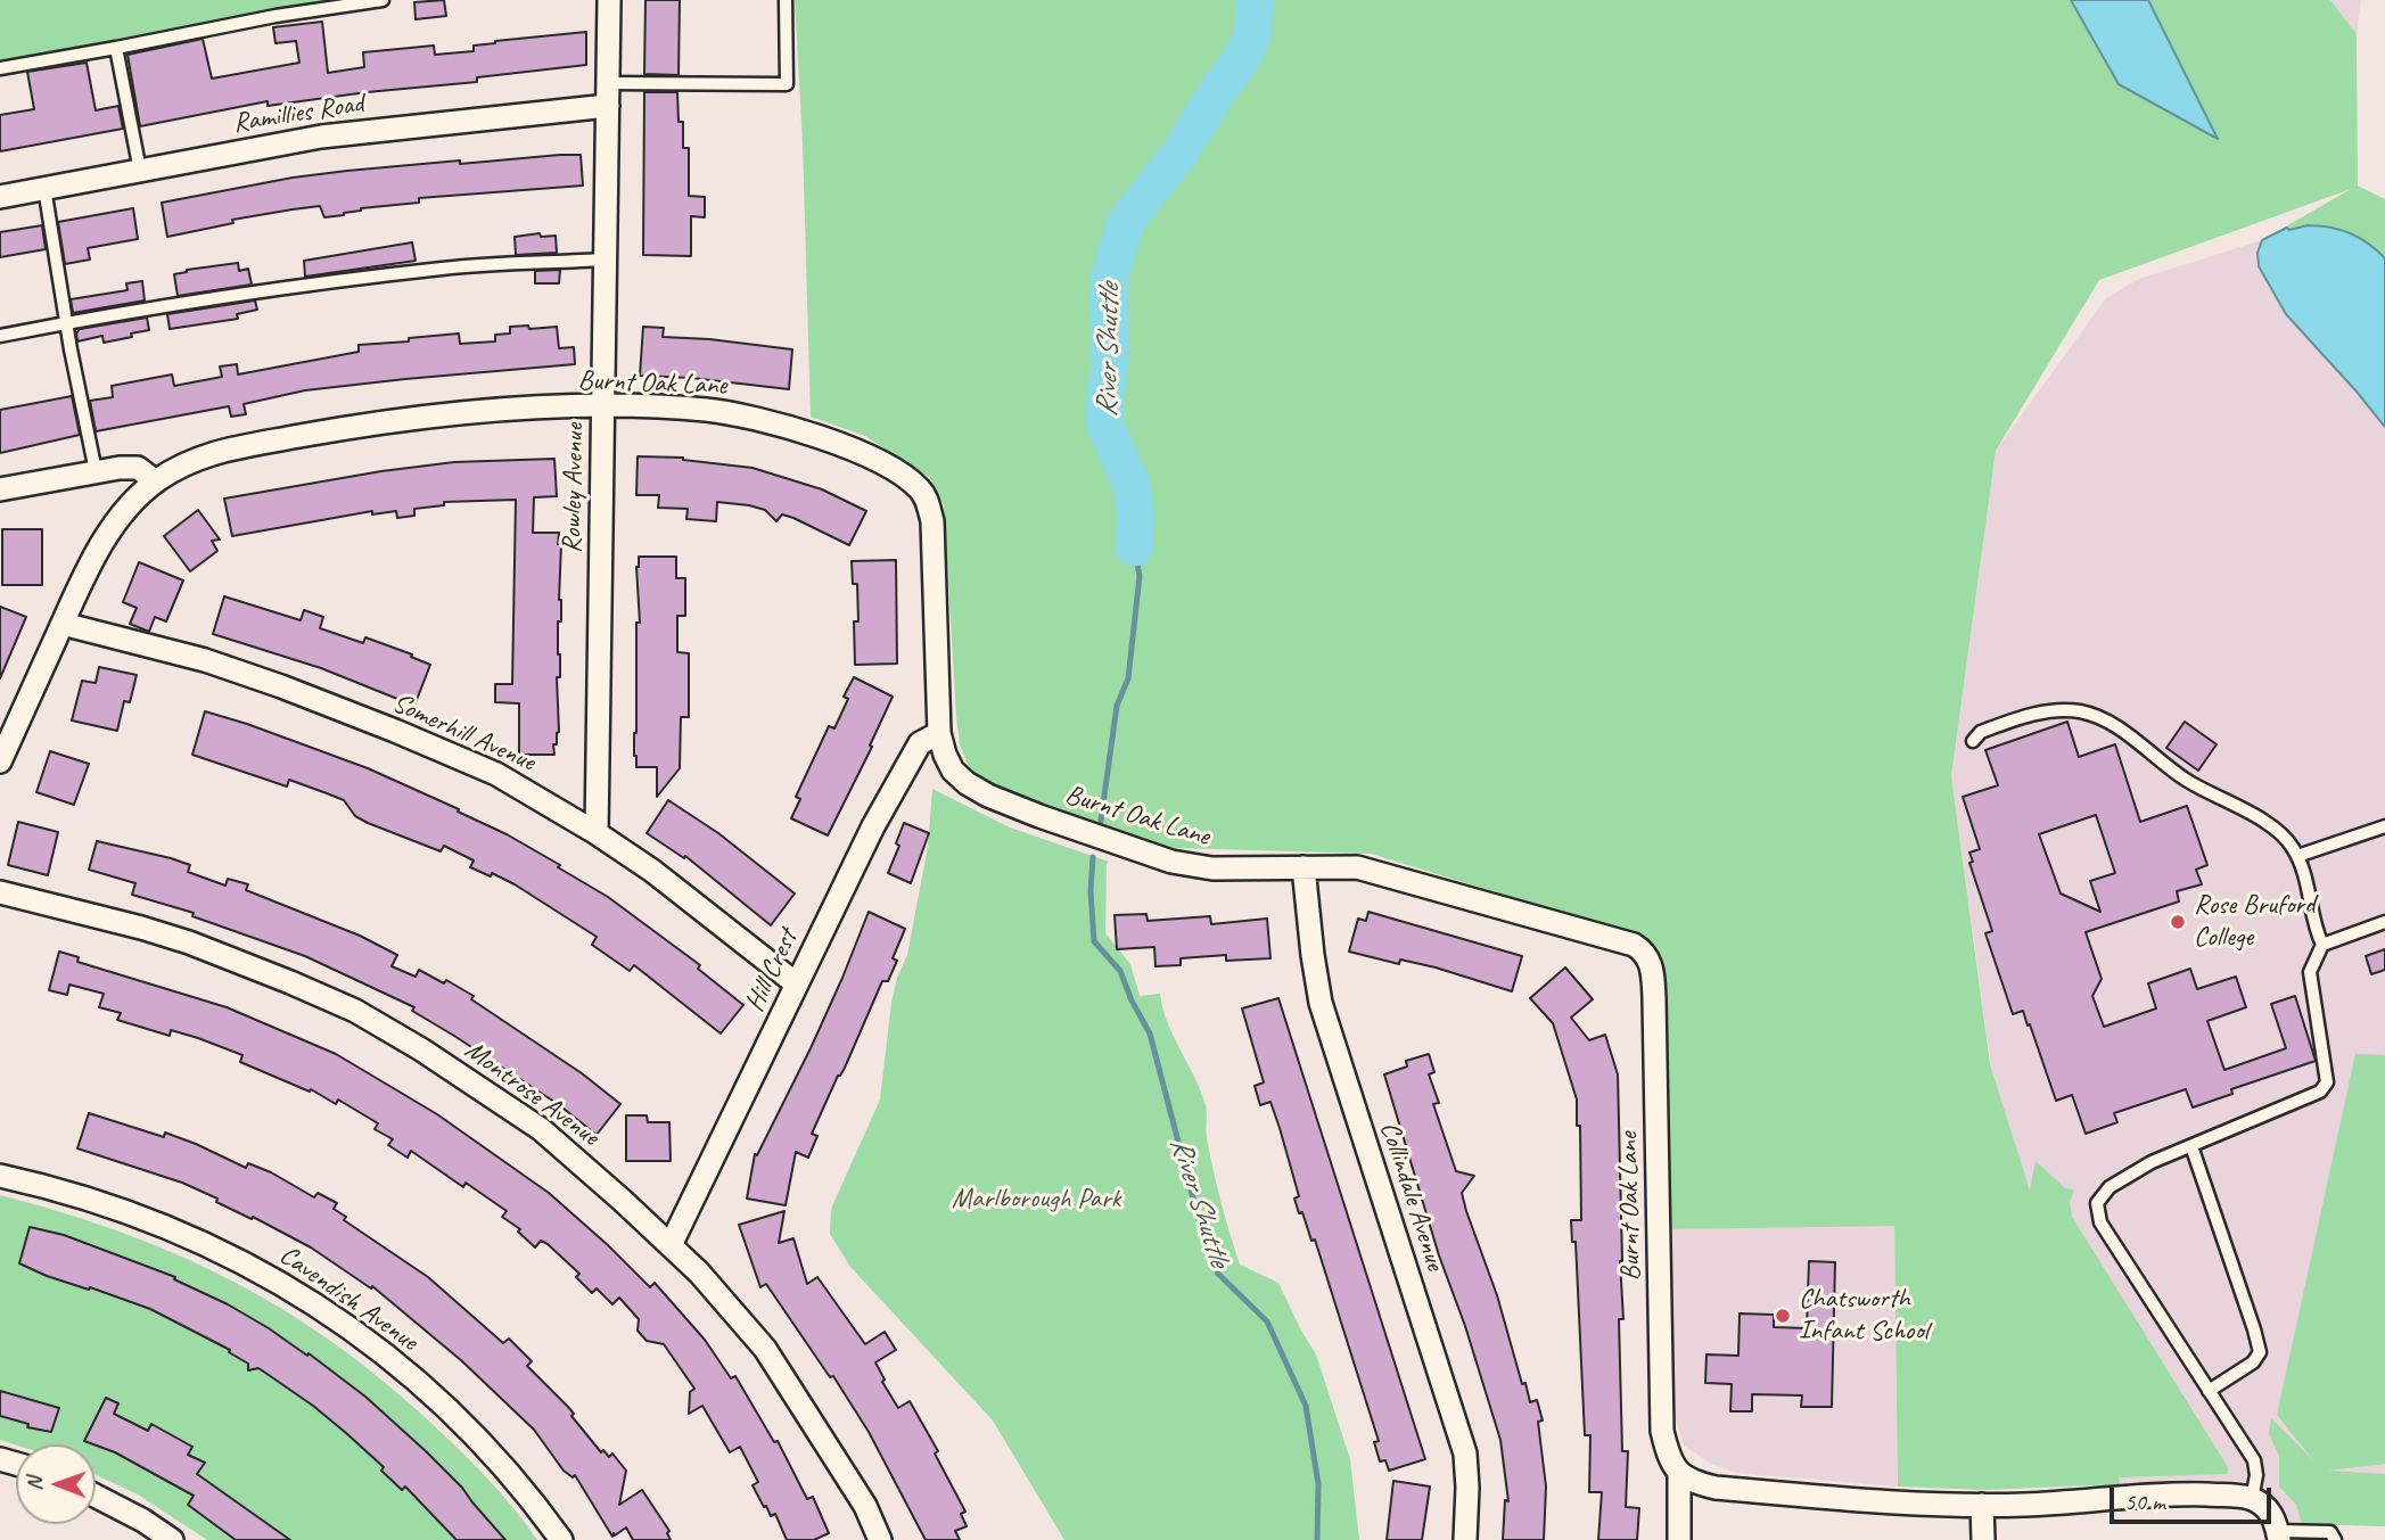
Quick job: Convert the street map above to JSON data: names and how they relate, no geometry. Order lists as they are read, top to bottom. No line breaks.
{"streets":{"street":["Ramillies Road","Burnt Oak Lane","Rowley Avenue","Somerhill Avenue","Hill Crest","Montrose Avenue","Collindale Avenue","Cavendish Avenue"]},"crossings":[["Ramillies Road","Rowley Avenue"],["Burnt Oak Lane","Rowley Avenue"],["Burnt Oak Lane","Somerhill Avenue"],["Burnt Oak Lane","Hill Crest"],["Burnt Oak Lane","Collindale Avenue"],["Rowley Avenue","Somerhill Avenue"],["Somerhill Avenue","Hill Crest"],["Hill Crest","Montrose Avenue"]],"water":["River Shuttle"],"parks":["Marlborough Park"],"places":["Rose Bruford College","Chatsworth Infant School"],"scale_bar":"50 m","north":"left"}
